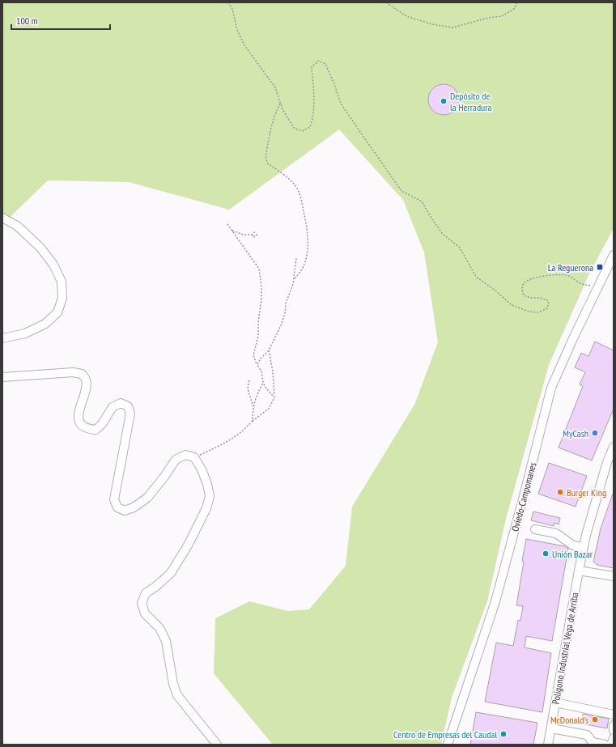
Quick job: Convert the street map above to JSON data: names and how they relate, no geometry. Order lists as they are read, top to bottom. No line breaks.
{"streets":{"street":["Oviedo-Campomanes","Polígono Industrial Vega de Arriba"]},"places":{"other":["Depósito de la Herradura","MyCash","Burger King","Unión Bazar","McDonald's","Centro de Empresas del Caudal"],"transit":["La Reguerona"]},"scale_bar":"100 m"}
